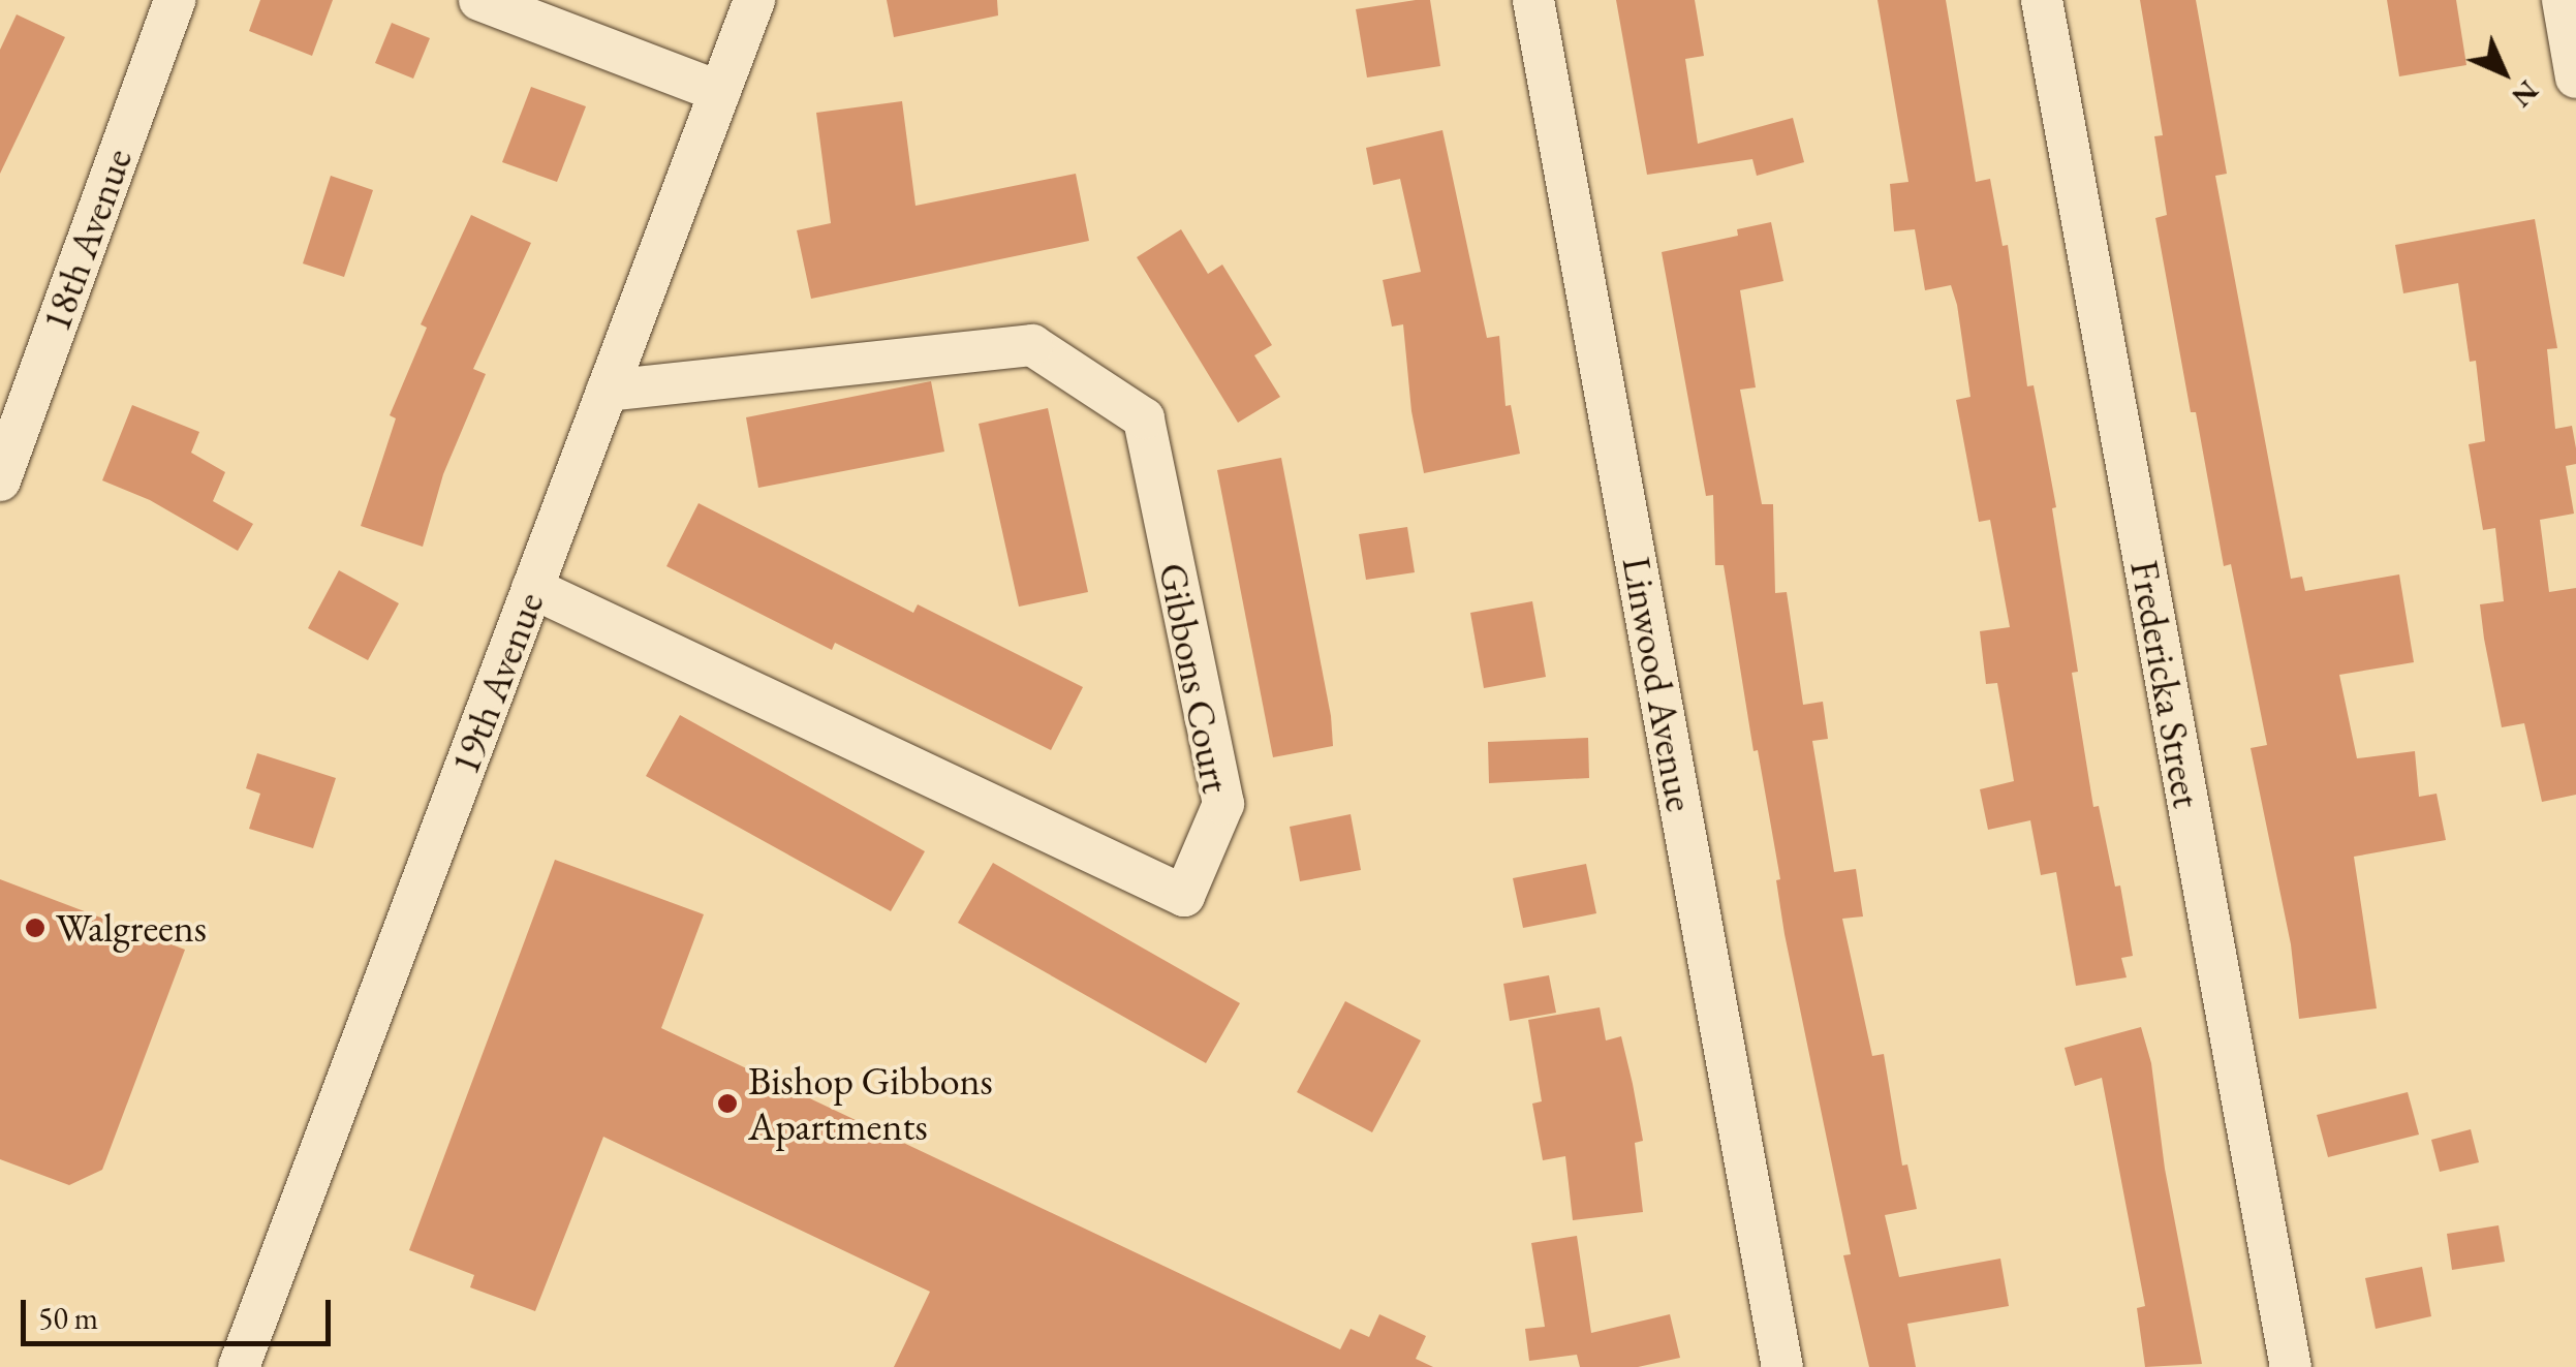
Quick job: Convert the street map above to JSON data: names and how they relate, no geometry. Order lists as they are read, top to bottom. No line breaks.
{"streets":{"street":["18th Avenue","Gibbons Court","19th Avenue","Linwood Avenue","Fredericka Street"]},"crossings":[["Gibbons Court","19th Avenue"]],"places":["Walgreens","Bishop Gibbons Apartments"],"scale_bar":"50 m","north":"bottom right"}
